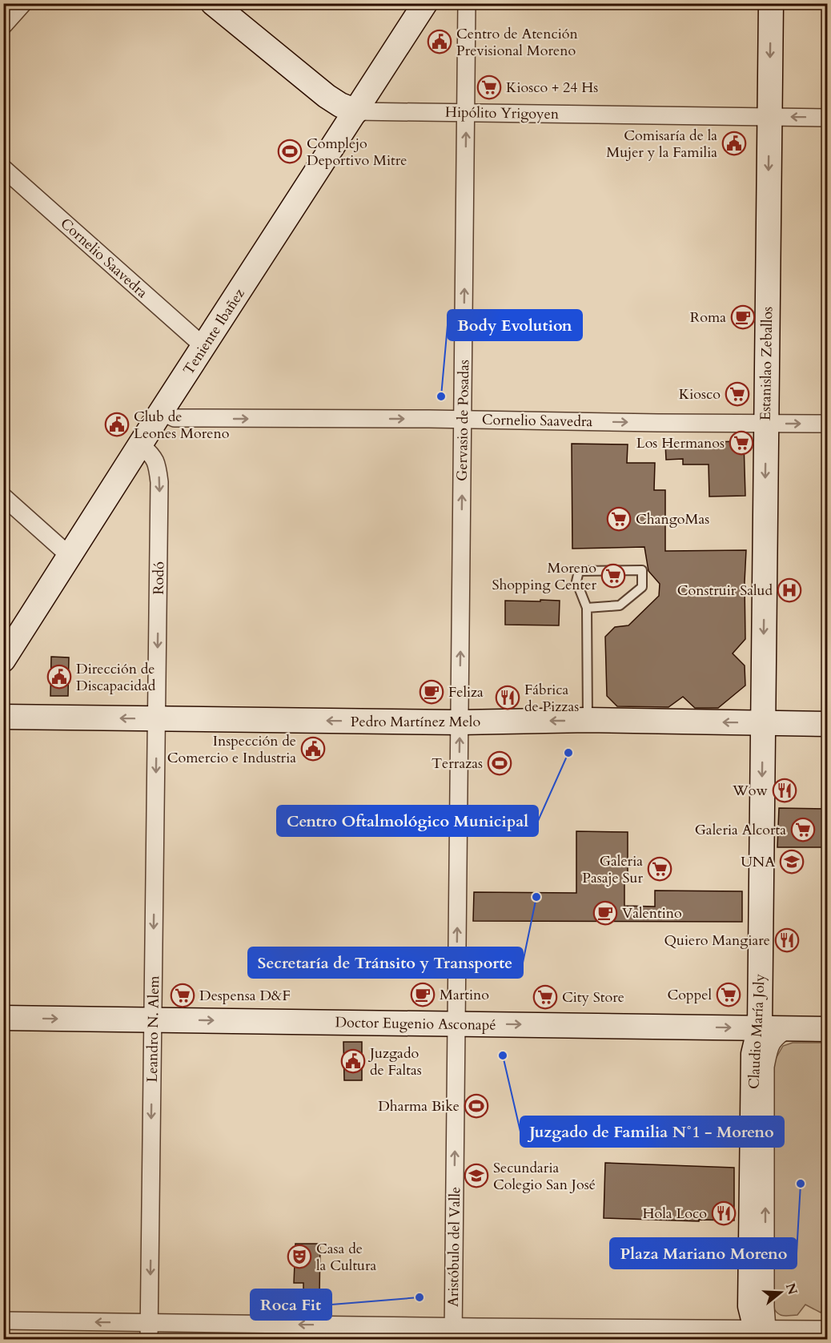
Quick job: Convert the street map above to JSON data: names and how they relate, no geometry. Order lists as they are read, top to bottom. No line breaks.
{"streets":{"street":["Hipólito Yrigoyen","Cornelio Saavedra","Teniente Ibañez","Estanislao Zeballos","Gervasio de Posadas","Rodó","Pedro Martínez Melo","Doctor Eugenio Asconapé","Leandro N. Alem","Claudio María Joly","Aristóbulo del Valle"]},"crossings":[["Hipólito Yrigoyen","Teniente Ibañez"],["Hipólito Yrigoyen","Estanislao Zeballos"],["Hipólito Yrigoyen","Gervasio de Posadas"],["Cornelio Saavedra","Teniente Ibañez"],["Cornelio Saavedra","Estanislao Zeballos"],["Cornelio Saavedra","Gervasio de Posadas"],["Teniente Ibañez","Rodó"],["Estanislao Zeballos","Pedro Martínez Melo"],["Estanislao Zeballos","Claudio María Joly"],["Gervasio de Posadas","Pedro Martínez Melo"],["Gervasio de Posadas","Aristóbulo del Valle"],["Rodó","Pedro Martínez Melo"],["Rodó","Leandro N. Alem"],["Pedro Martínez Melo","Leandro N. Alem"],["Pedro Martínez Melo","Claudio María Joly"],["Pedro Martínez Melo","Aristóbulo del Valle"],["Doctor Eugenio Asconapé","Leandro N. Alem"],["Doctor Eugenio Asconapé","Claudio María Joly"],["Doctor Eugenio Asconapé","Aristóbulo del Valle"]],"one_way":["Cornelio Saavedra","Estanislao Zeballos","Gervasio de Posadas","Rodó","Pedro Martínez Melo","Doctor Eugenio Asconapé","Leandro N. Alem","Aristóbulo del Valle"],"places":{"public building":["Centro de Atención Previsional Moreno","Comisaría de la Mujer y la Familia","Club de Leones Moreno","Dirección de Discapacidad","Inspección de Comercio e Industria","Juzgado de Faltas"],"supermarket":["Kiosco + 24 Hs","Kiosco","Los Hermanos","ChangoMas","Moreno Shopping Center","Galeria Alcorta","Galeria Pasaje Sur","Coppel","Despensa D&F","City Store"],"sports":["Complejo Deportivo Mitre","Terrazas","Dharma Bike"],"cafe":["Roma","Feliza","Valentino","Martino"],"other":["Body Evolution","Centro Oftalmológico Municipal","Secretaría de Tránsito y Transporte","Juzgado de Familia N˚1 - Moreno","Plaza Mariano Moreno","Roca Fit"],"hospital":["Construir Salud"],"restaurant":["Fábrica de Pizzas","Wow","Quiero Mangiare","Hola Loco"],"school or university":["UNA","Secundaria Colegio San José"],"theatre":["Casa de la Cultura"]},"north":"right"}
